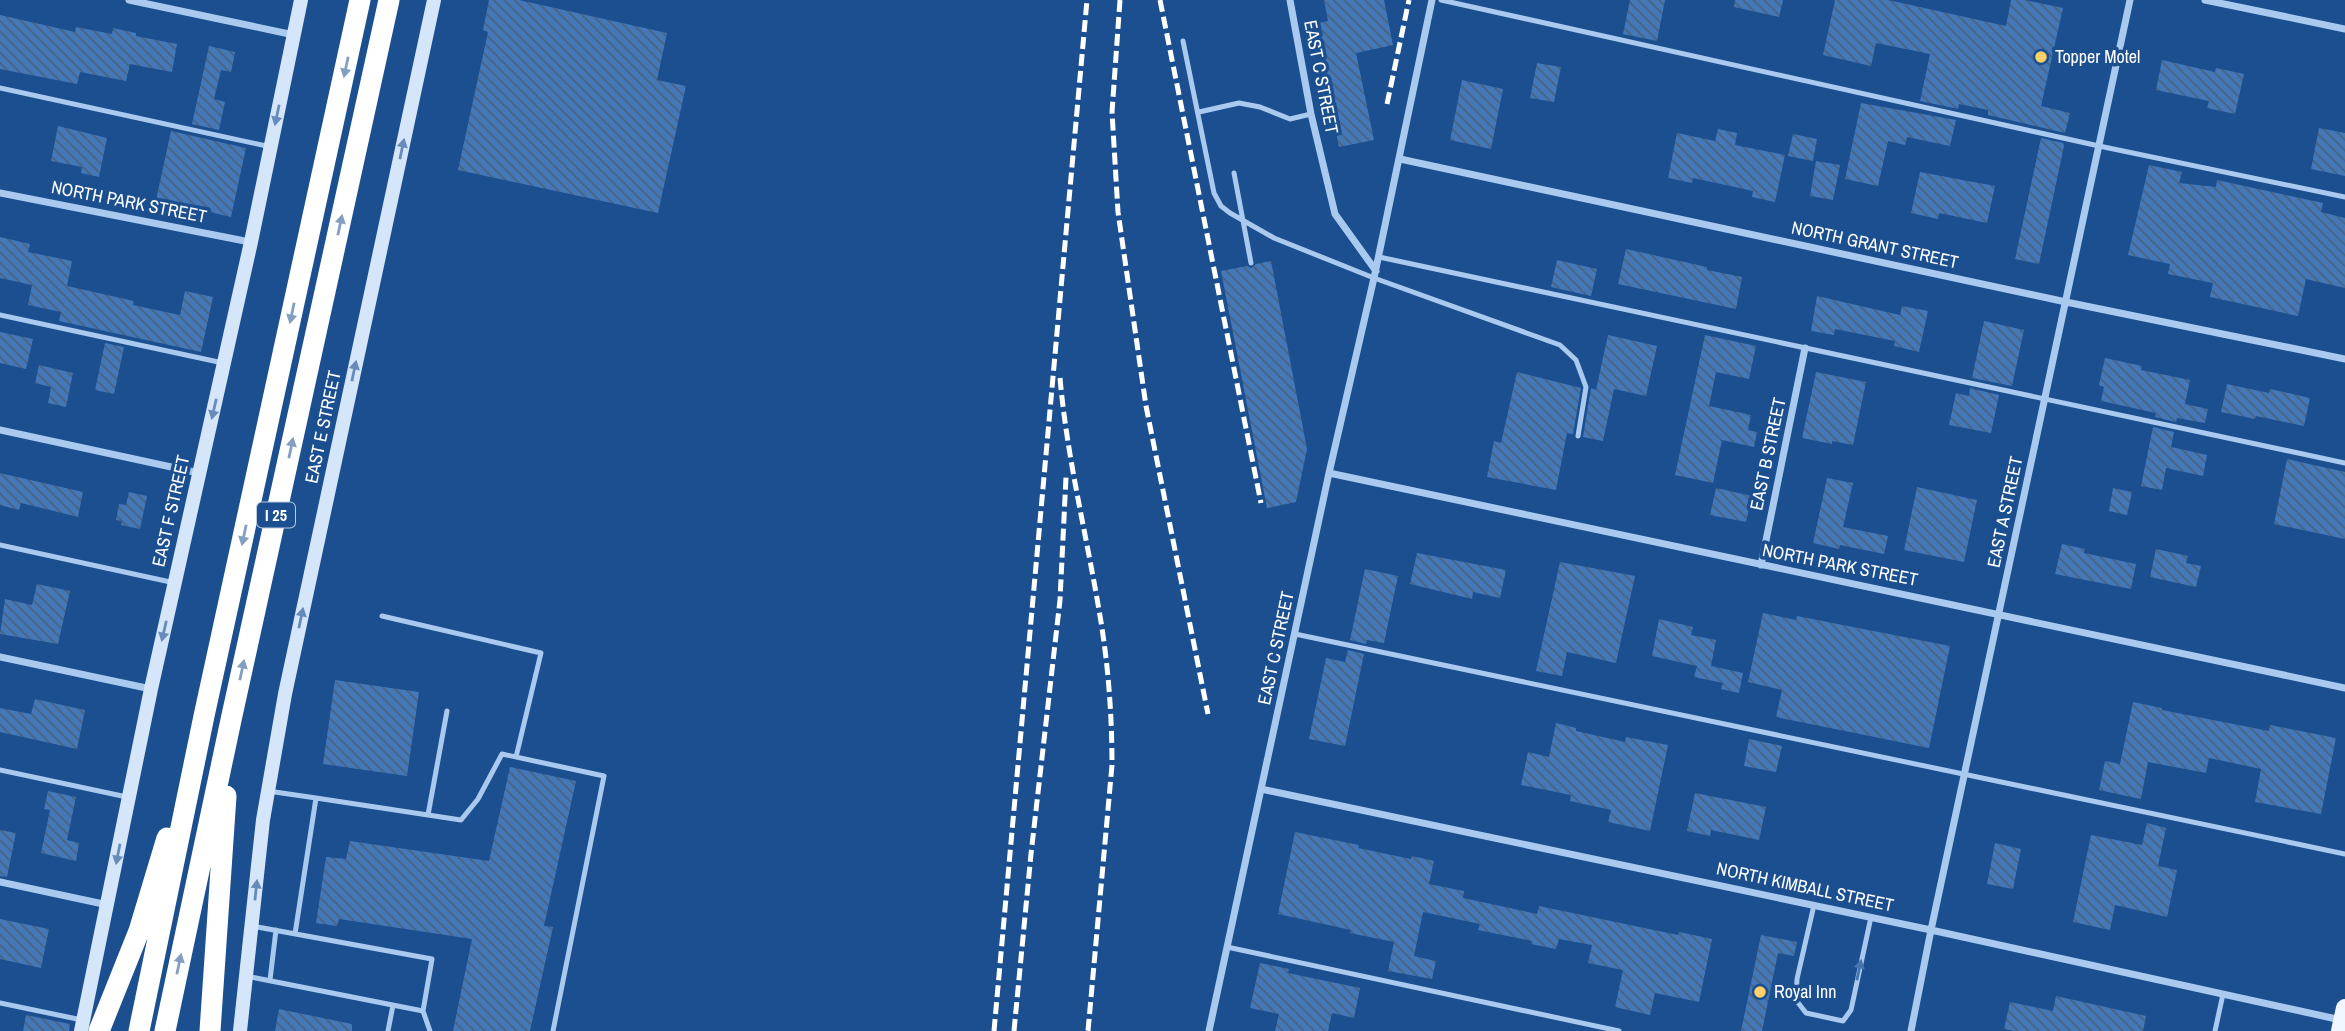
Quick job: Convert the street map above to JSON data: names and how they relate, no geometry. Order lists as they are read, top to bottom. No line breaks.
{"streets":{"highway":["I 25"],"main road":["EAST E STREET","EAST F STREET"],"street":["EAST C STREET","NORTH PARK STREET","NORTH GRANT STREET","EAST B STREET","EAST A STREET","NORTH KIMBALL STREET"]},"crossings":[["EAST C STREET","NORTH PARK STREET"],["EAST C STREET","NORTH GRANT STREET"],["EAST C STREET","NORTH KIMBALL STREET"],["NORTH PARK STREET","EAST B STREET"],["NORTH PARK STREET","EAST F STREET"],["NORTH PARK STREET","EAST A STREET"],["NORTH GRANT STREET","EAST A STREET"],["EAST A STREET","NORTH KIMBALL STREET"]],"one_way":["EAST E STREET","EAST F STREET"],"places":["Topper Motel","Royal Inn"]}
